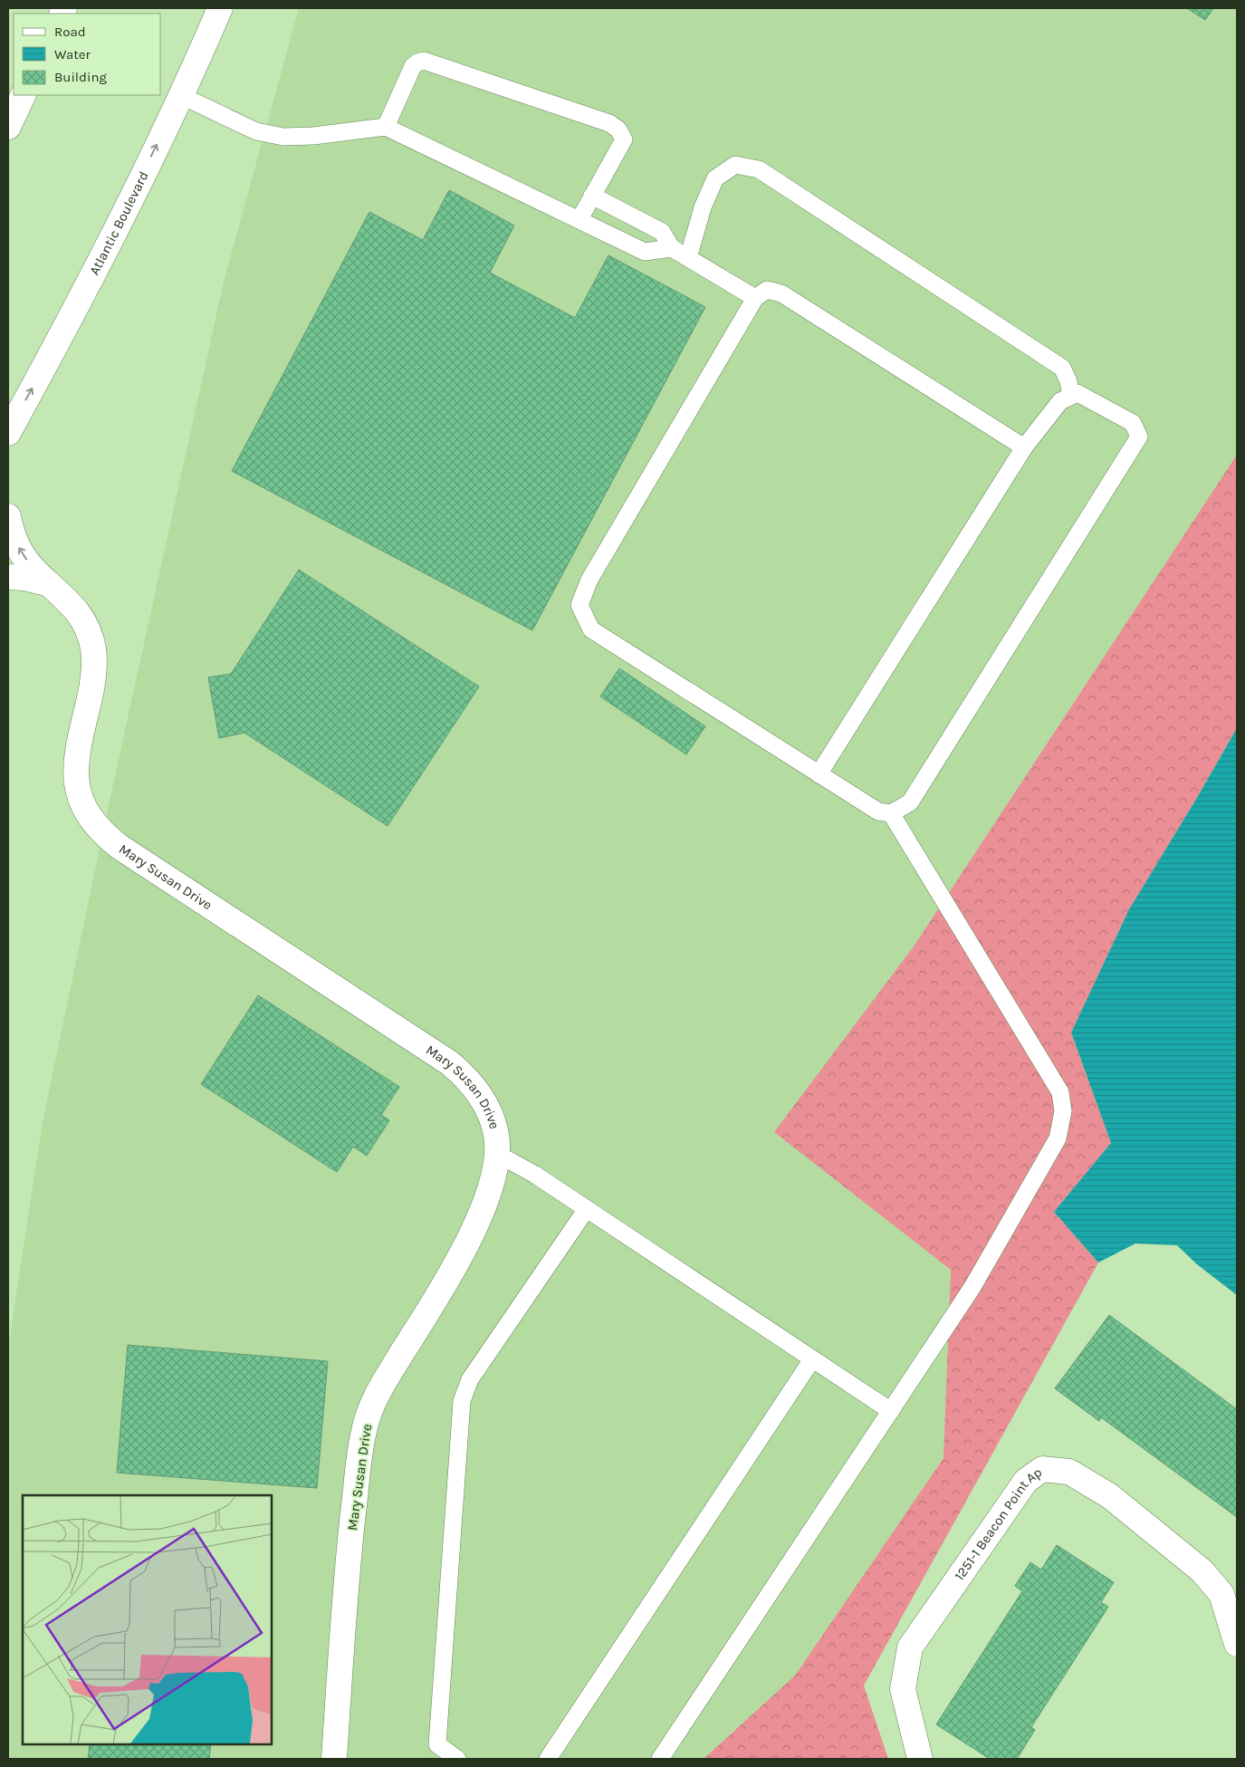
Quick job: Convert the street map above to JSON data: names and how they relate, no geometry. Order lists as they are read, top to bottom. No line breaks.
{"streets":{"main road":["Atlantic Boulevard","Mary Susan Drive","1251-1 Beacon Point Ap"]},"one_way":["Atlantic Boulevard"],"legend":["Road","Water","Building"]}
